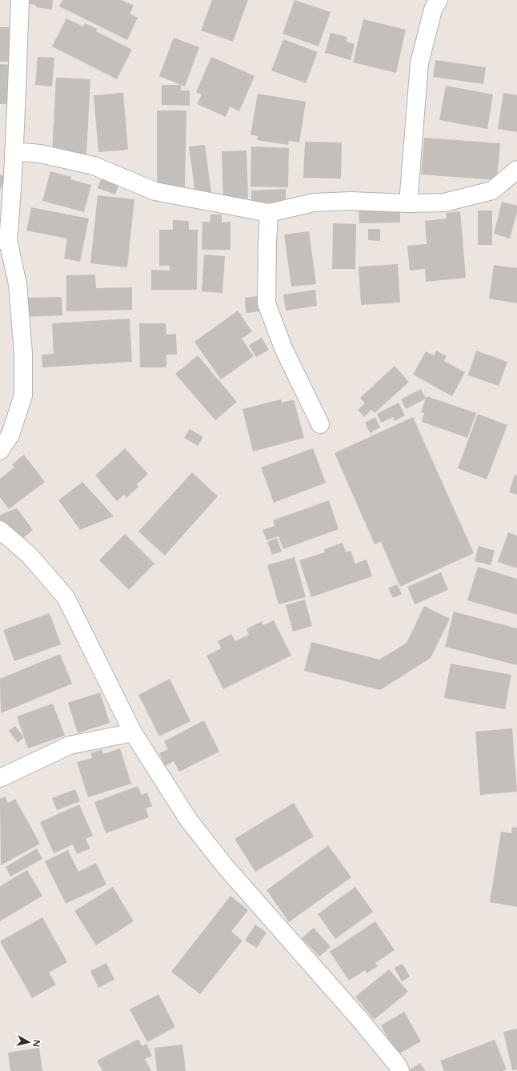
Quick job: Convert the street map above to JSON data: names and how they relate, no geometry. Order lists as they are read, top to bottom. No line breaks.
{"north":"right"}
